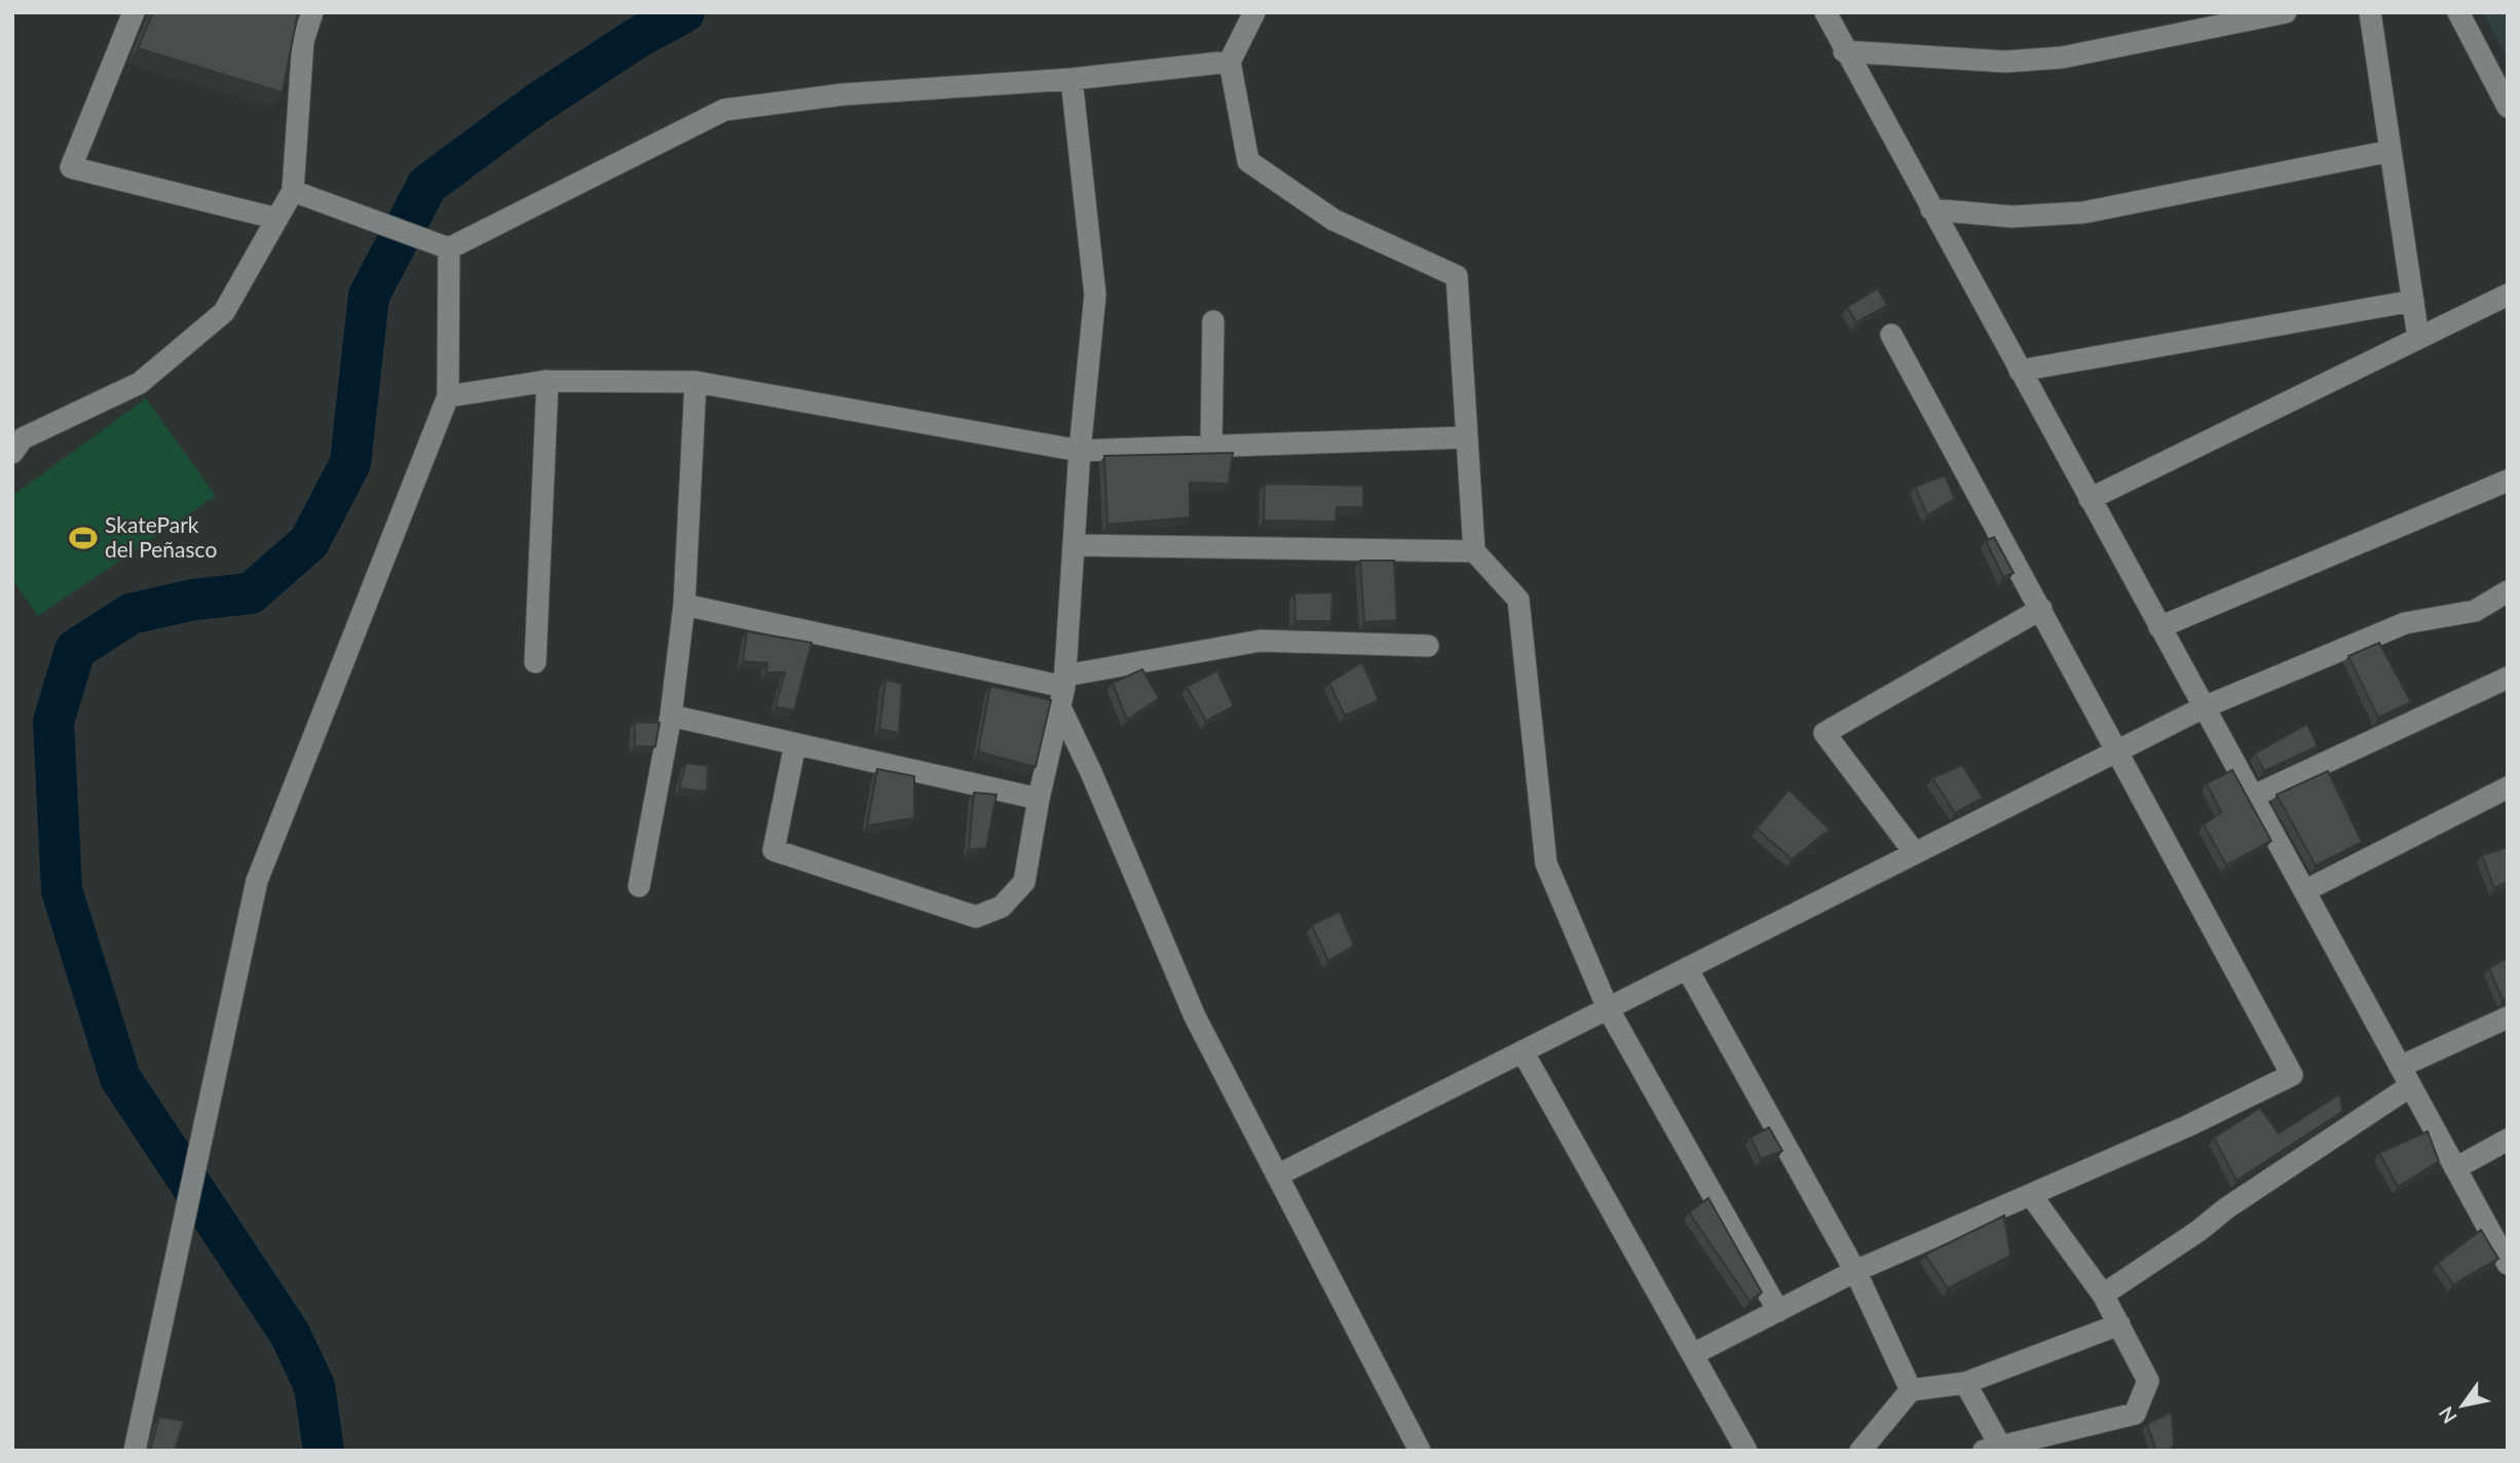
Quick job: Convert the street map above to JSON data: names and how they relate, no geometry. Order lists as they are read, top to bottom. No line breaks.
{"places":{"sports":["SkatePark del Peñasco"]},"north":"bottom left"}
